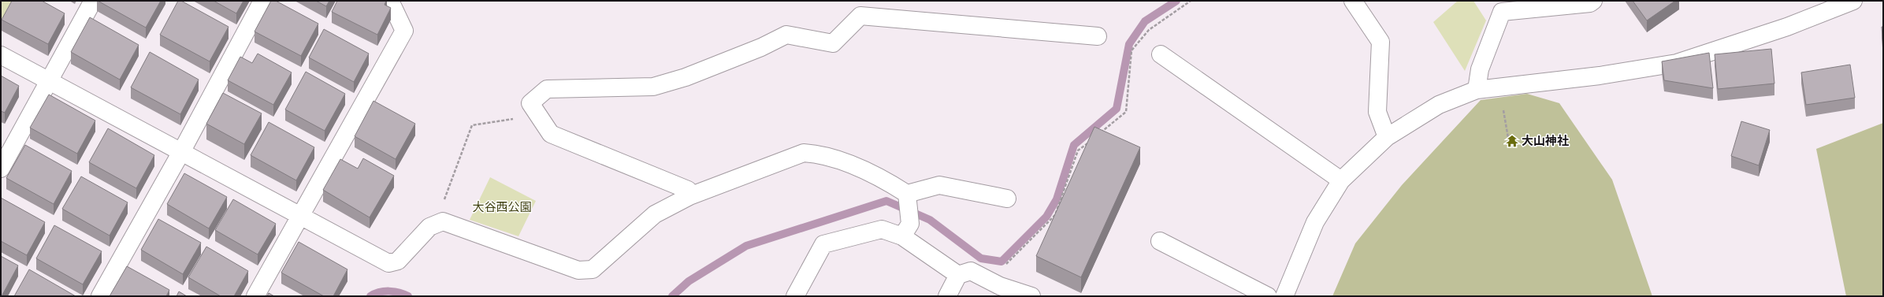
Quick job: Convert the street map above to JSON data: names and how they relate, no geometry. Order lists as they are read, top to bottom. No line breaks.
{"parks":["大谷西公園"],"places":{"temple":["大山神社"]}}
